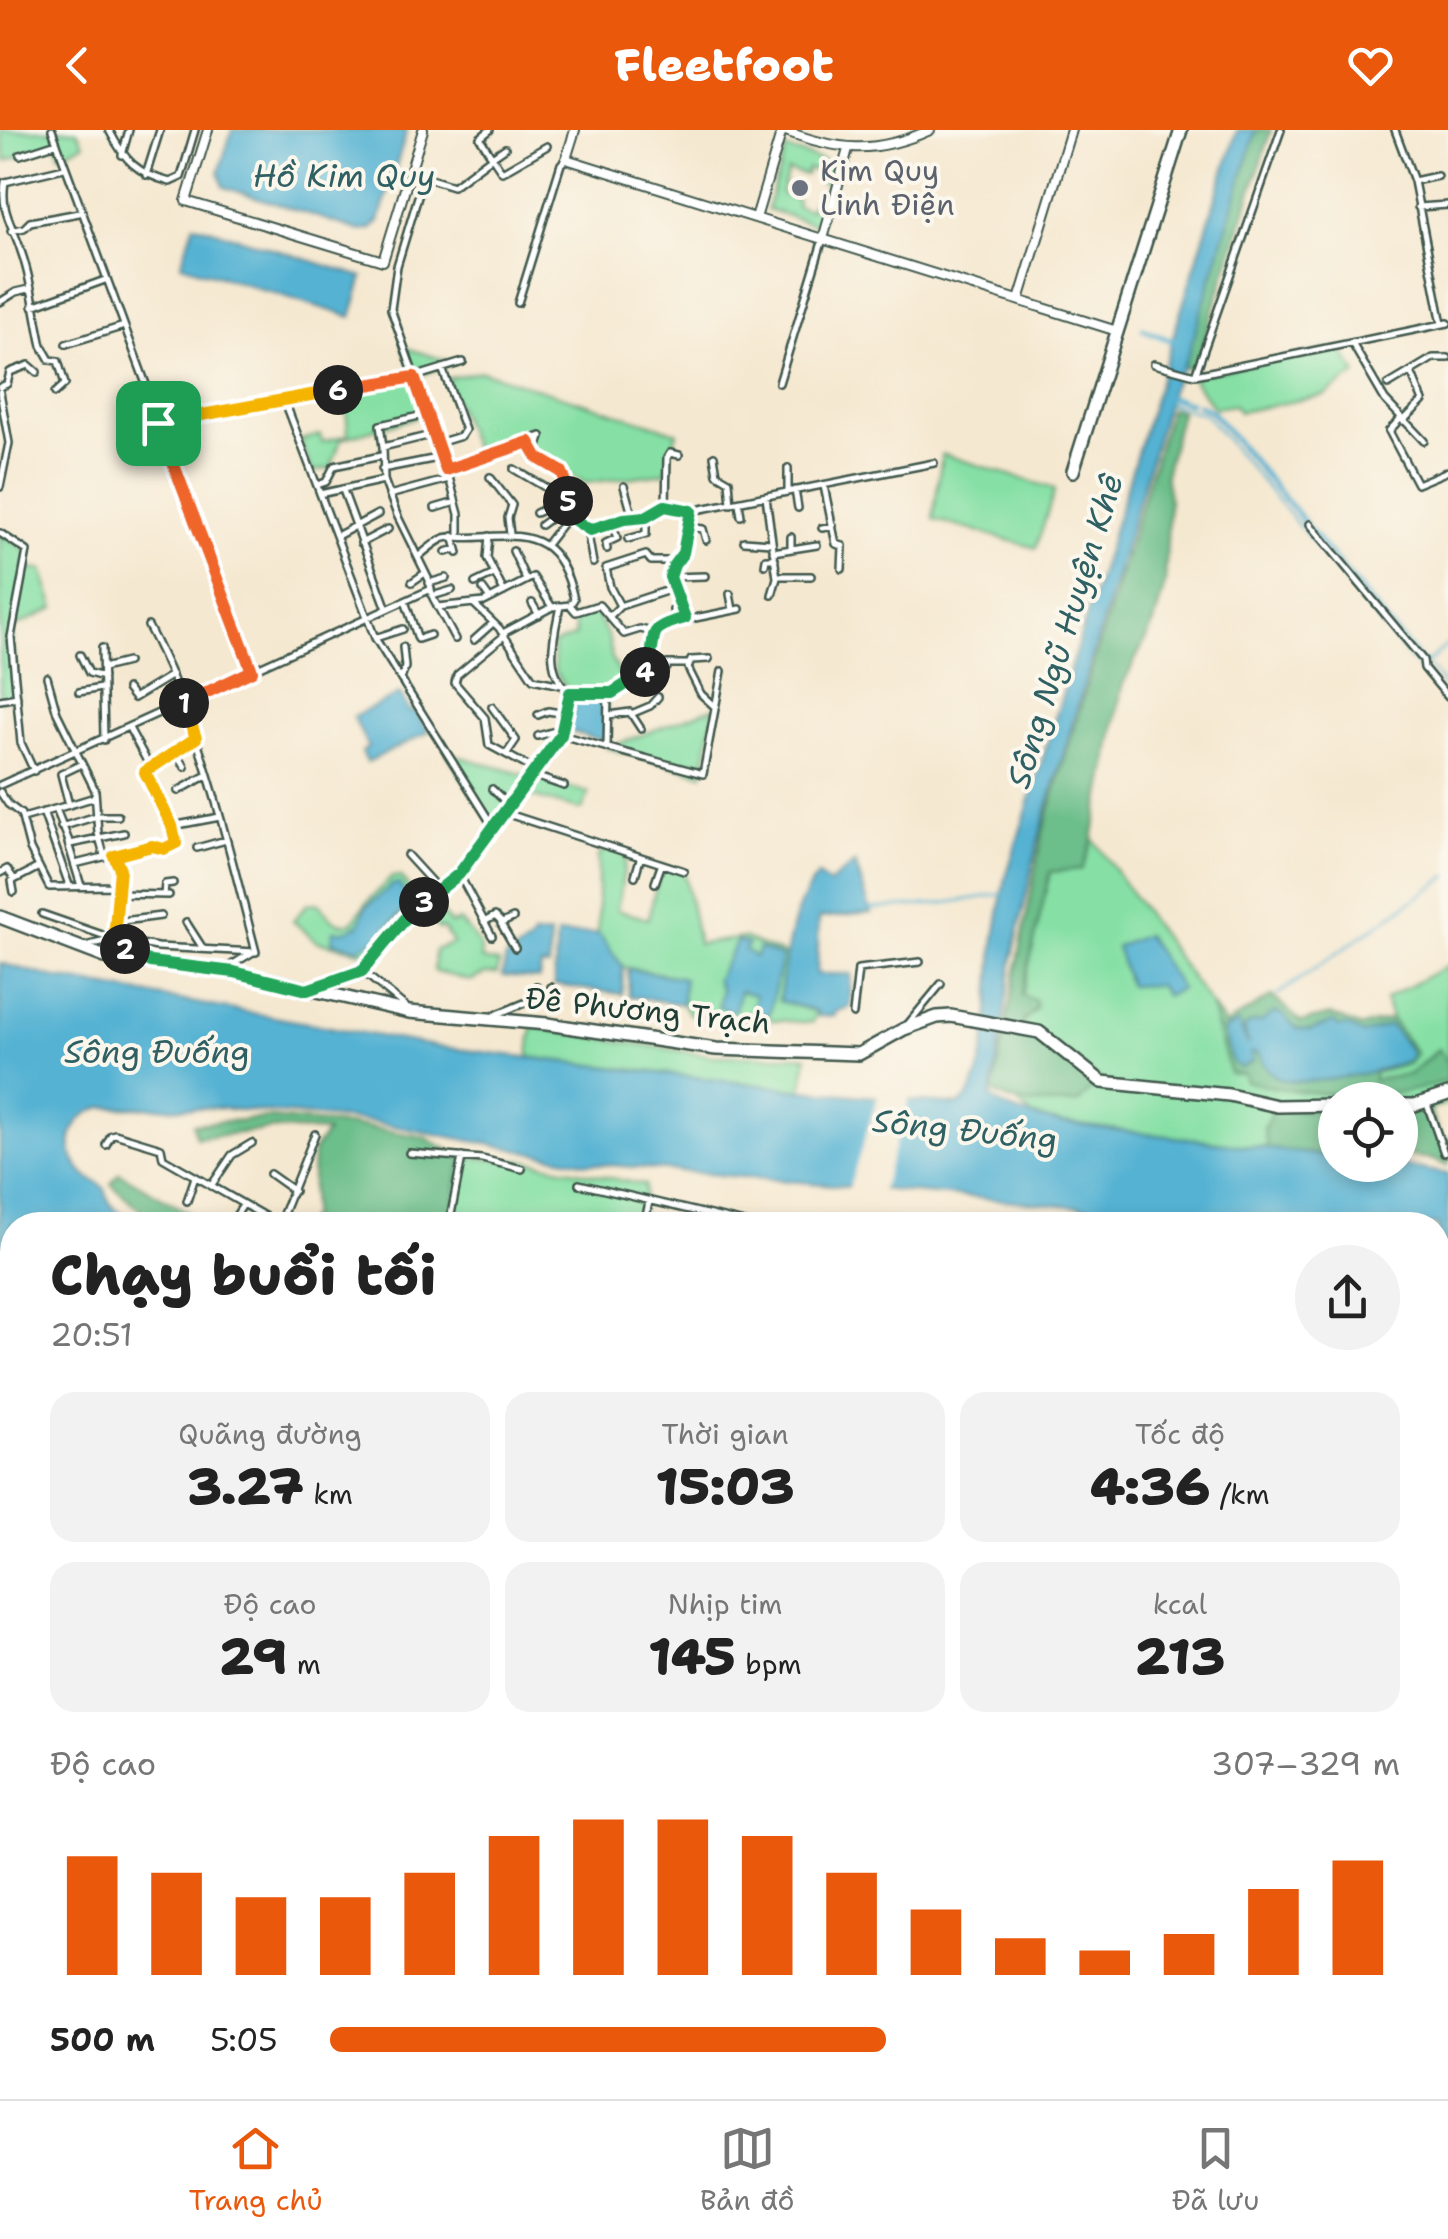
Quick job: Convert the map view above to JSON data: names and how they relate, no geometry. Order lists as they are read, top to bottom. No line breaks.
{"streets":{"main road":["Đê Phương Trạch"]},"water":["Hồ Kim Quy","Sông Ngũ Huyện Khê","Sông Đuống"],"places":["Kim Quy Linh Điện"],"page":{"header":"Fleetfoot","pins":["6","5","4","1","3","2"],"heading":["Chạy buổi tối","20:51"],"stats":[["Quãng đường","3.27 km"],["Thời gian","15:03"],["Tốc độ","4:36 /km"],["Độ cao","29 m"],["Nhịp tim","145 bpm"],["kcal","213"]],"chart":["Độ cao","307–329 m"],"list":[{"name":"500 m","note":"5:05"}],"tabs":["Trang chủ","Bản đồ","Đã lưu"]}}
